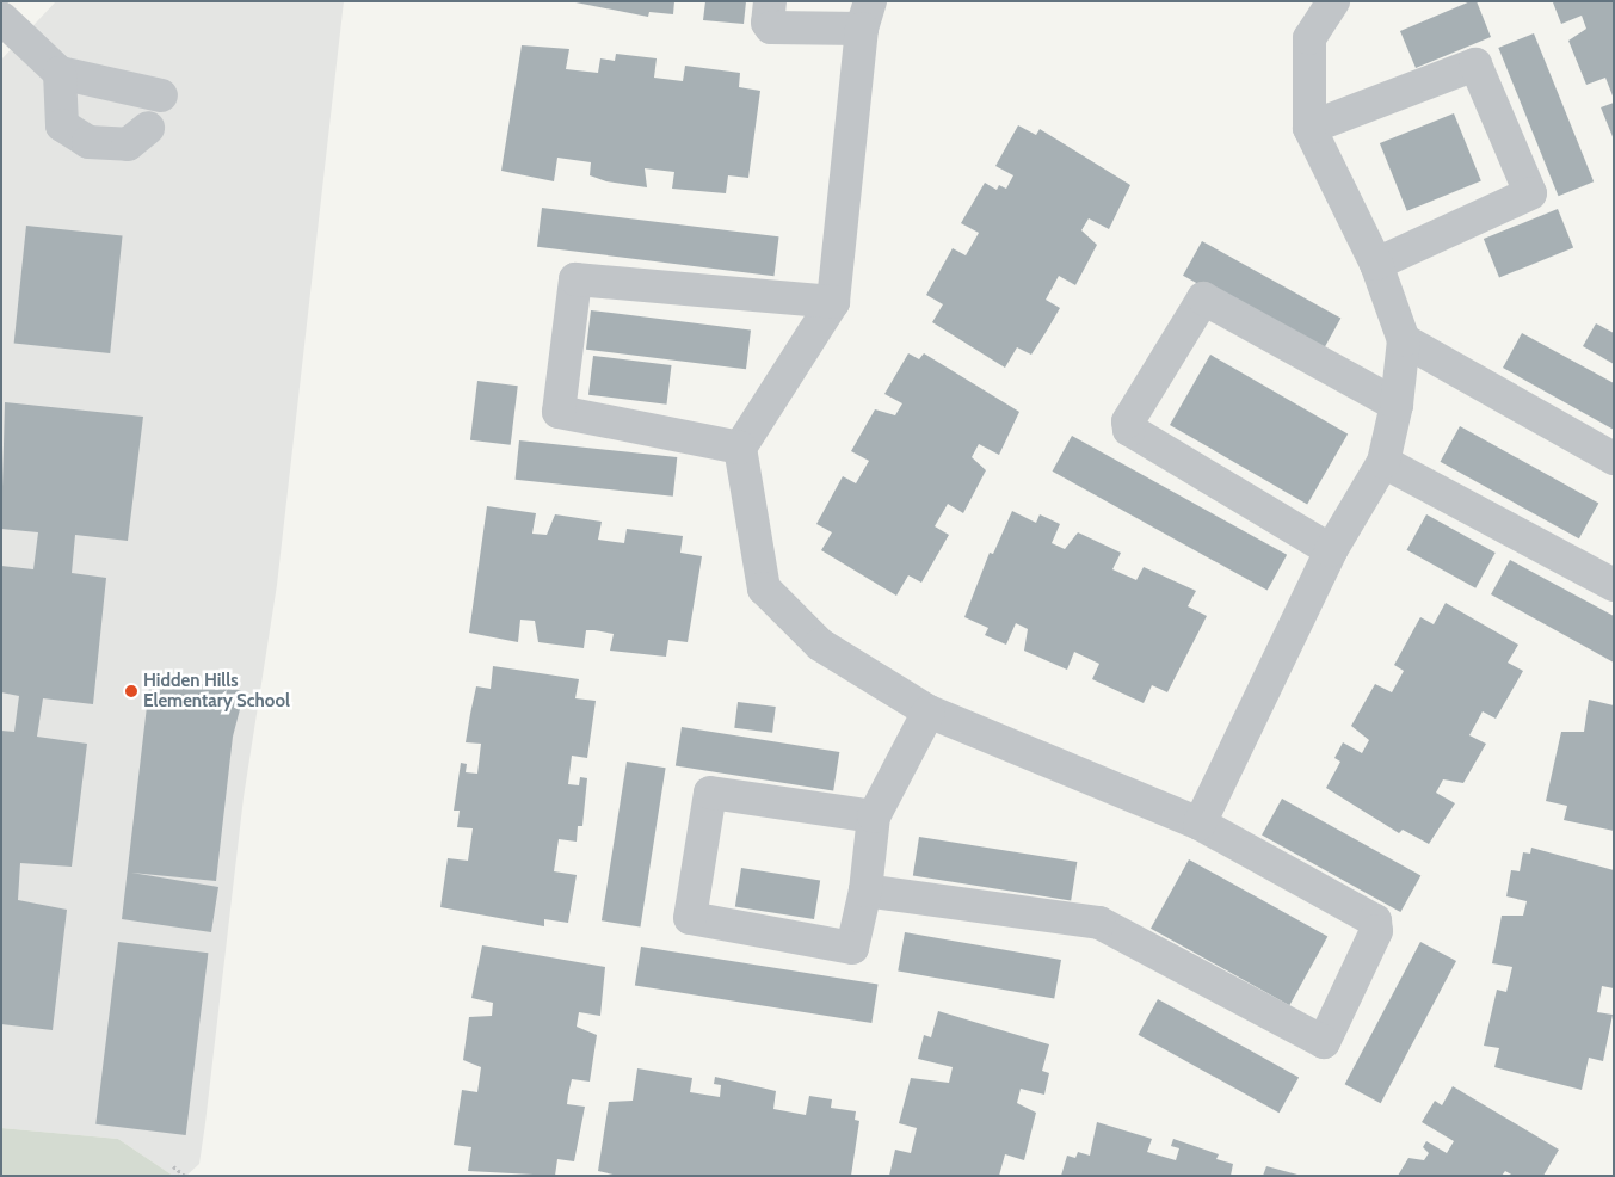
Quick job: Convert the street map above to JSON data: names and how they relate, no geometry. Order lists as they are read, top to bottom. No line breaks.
{"places":["Hidden Hills Elementary School"]}
